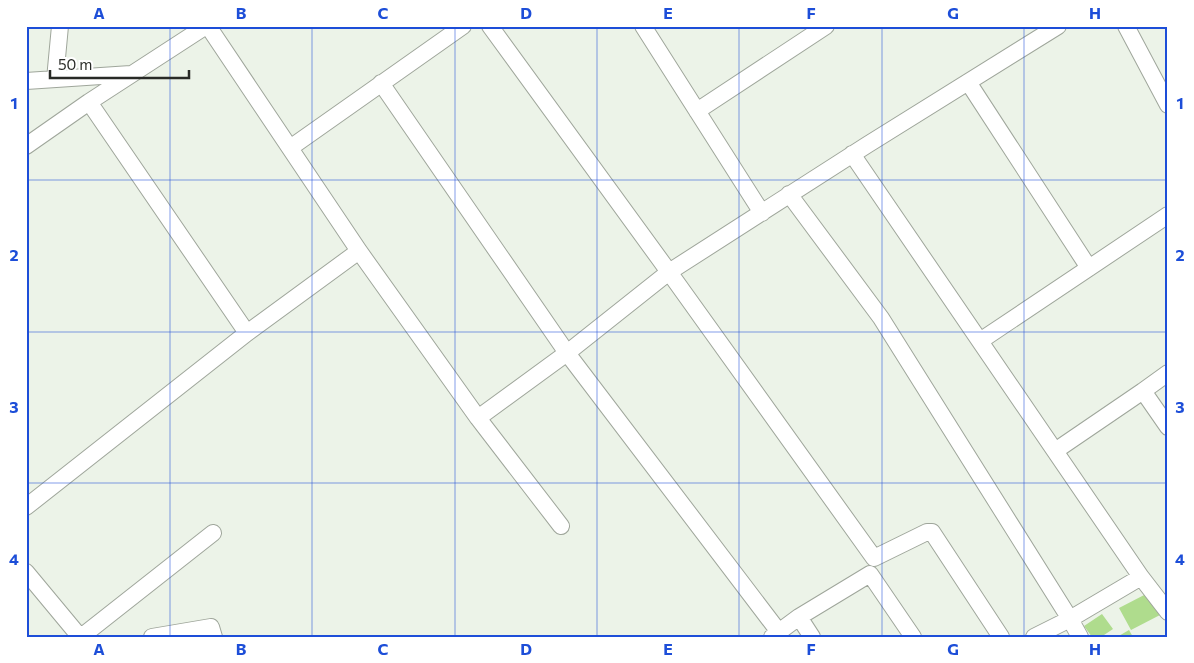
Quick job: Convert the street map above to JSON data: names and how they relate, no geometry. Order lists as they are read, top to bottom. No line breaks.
{"scale_bar":"50 m","grid":{"columns":["A","B","C","D","E","F","G","H"],"rows":["1","2","3","4"]}}
